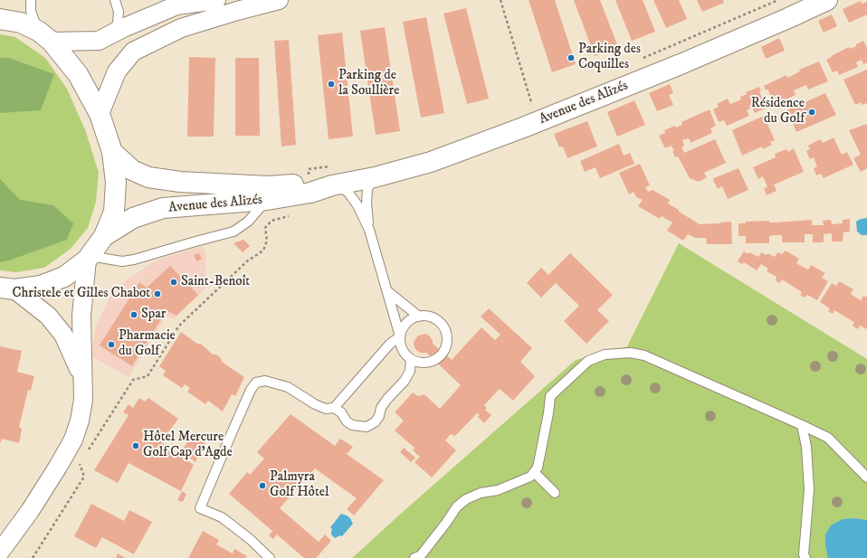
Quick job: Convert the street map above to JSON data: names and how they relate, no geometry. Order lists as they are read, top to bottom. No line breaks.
{"streets":{"street":["Avenue des Alizés"]},"places":["Parking des Coquilles","Parking de la Soullière","Résidence du Golf","Saint-Benoît","Christele et Gilles Chabot","Spar","Pharmacie du Golf","Hôtel Mercure Golf Cap d'Agde","Palmyra Golf Hôtel"]}
